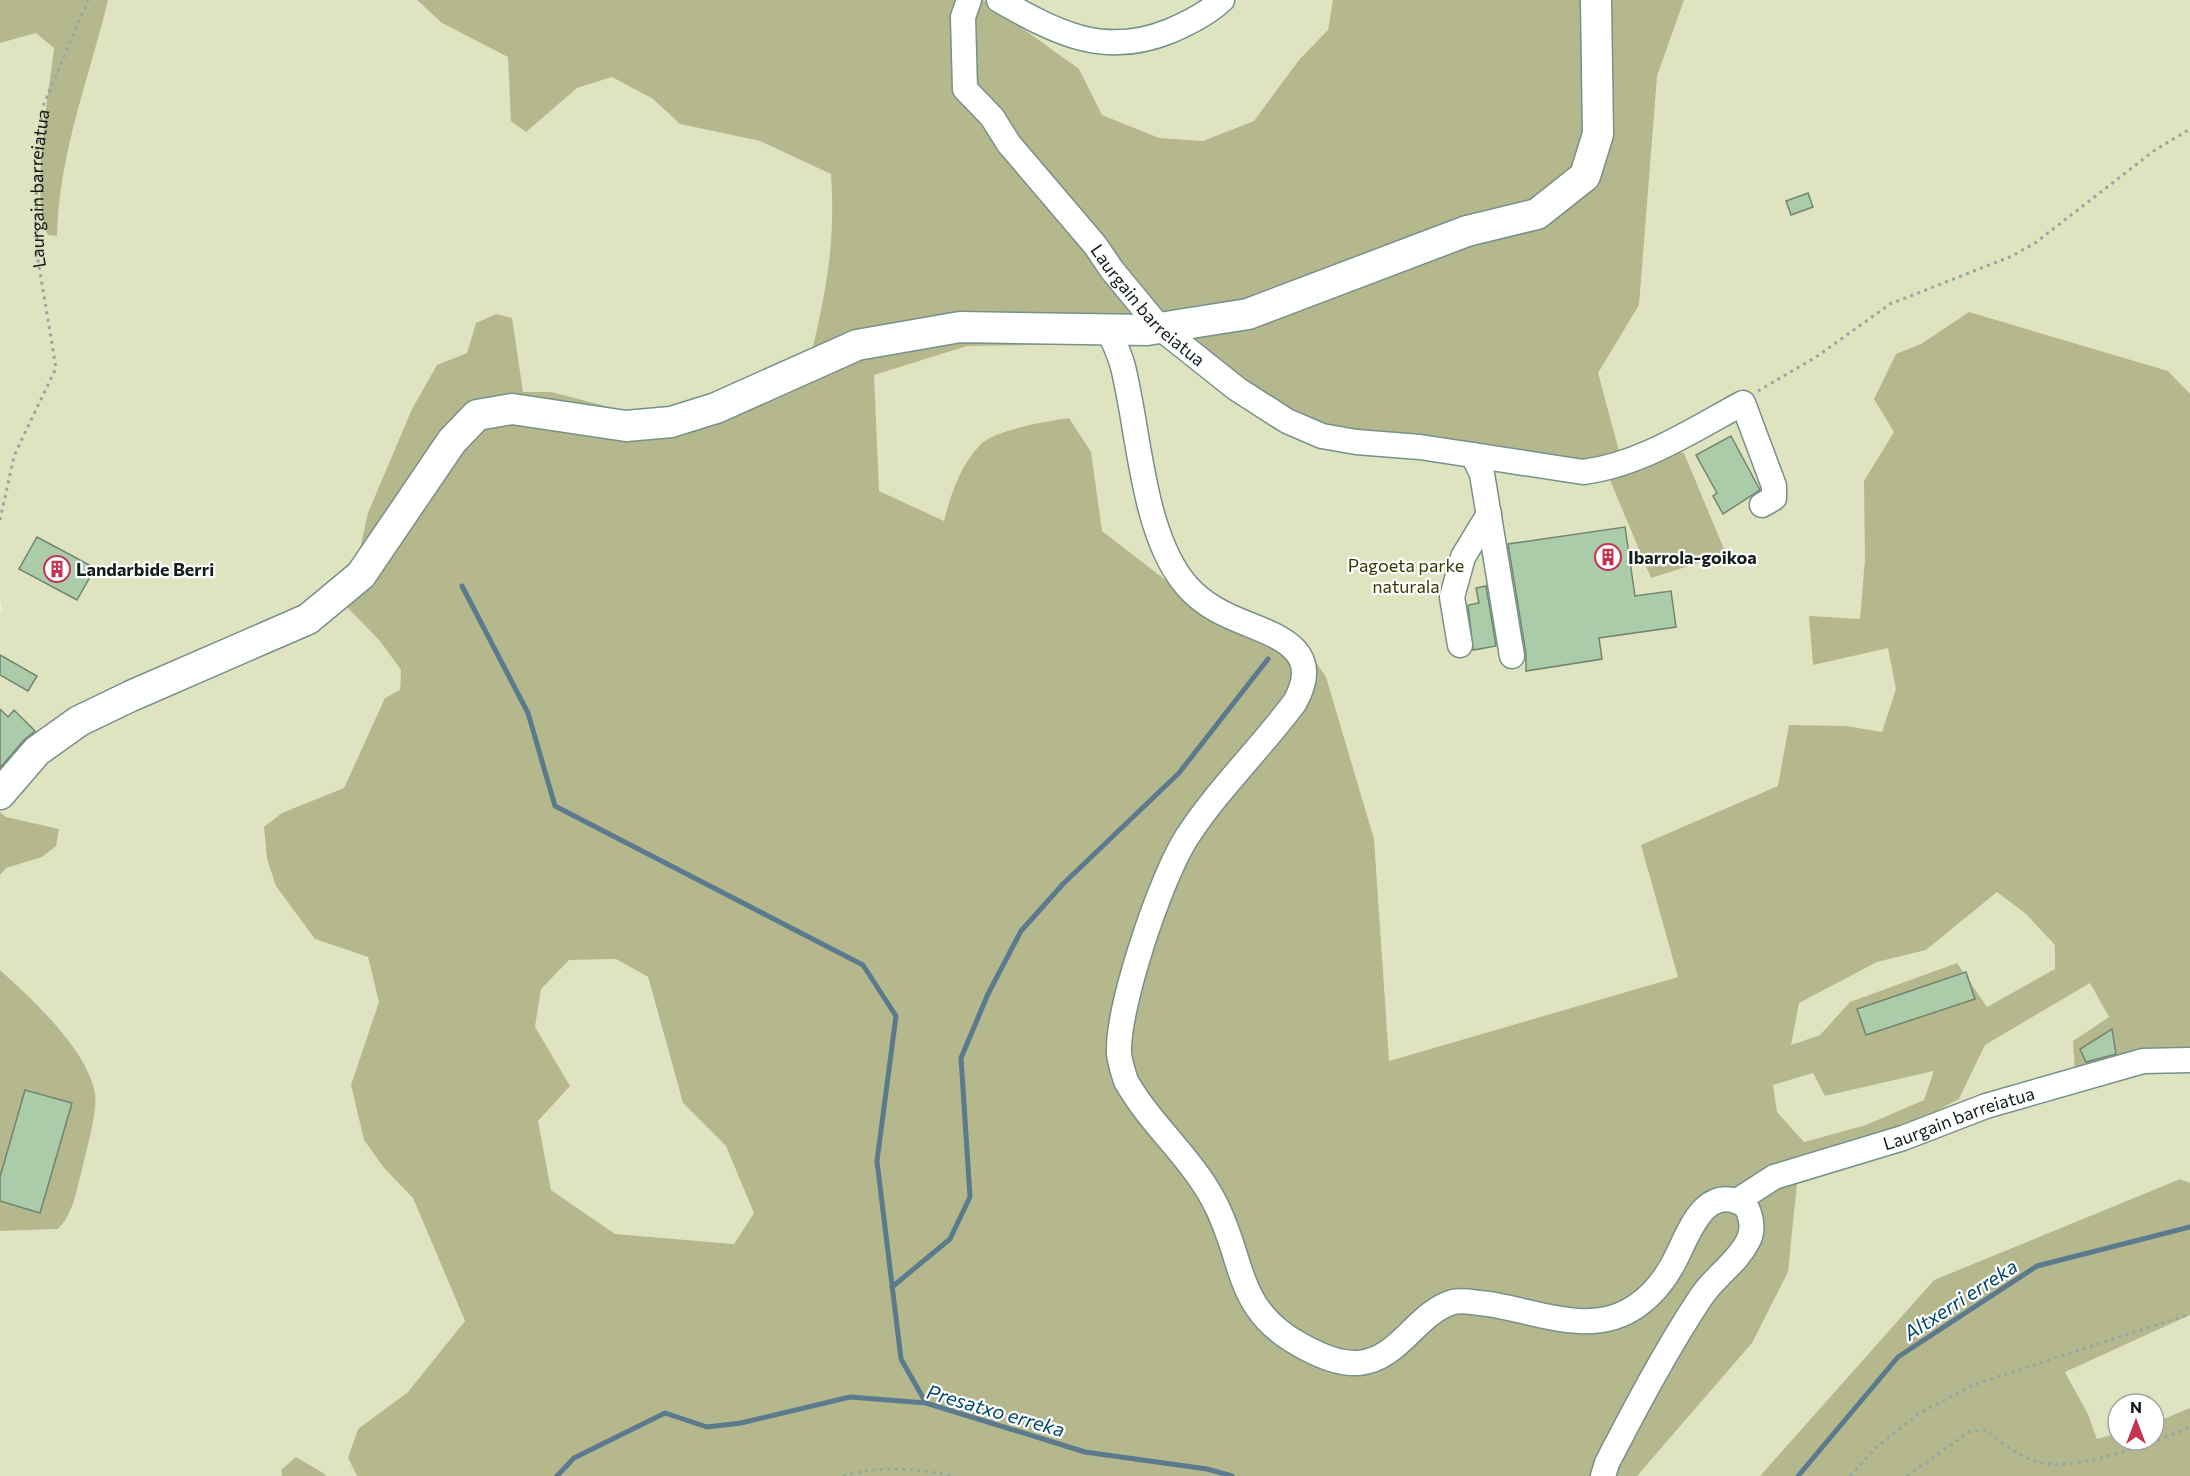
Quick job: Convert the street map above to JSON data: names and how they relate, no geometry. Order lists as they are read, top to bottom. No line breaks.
{"streets":{"street":["Laurgain barreiatua"]},"water":["Altxerri erreka","Presatxo erreka"],"parks":["Pagoeta parke naturala"],"places":{"building":["Ibarrola-goikoa","Landarbide Berri"]},"north":"top"}
